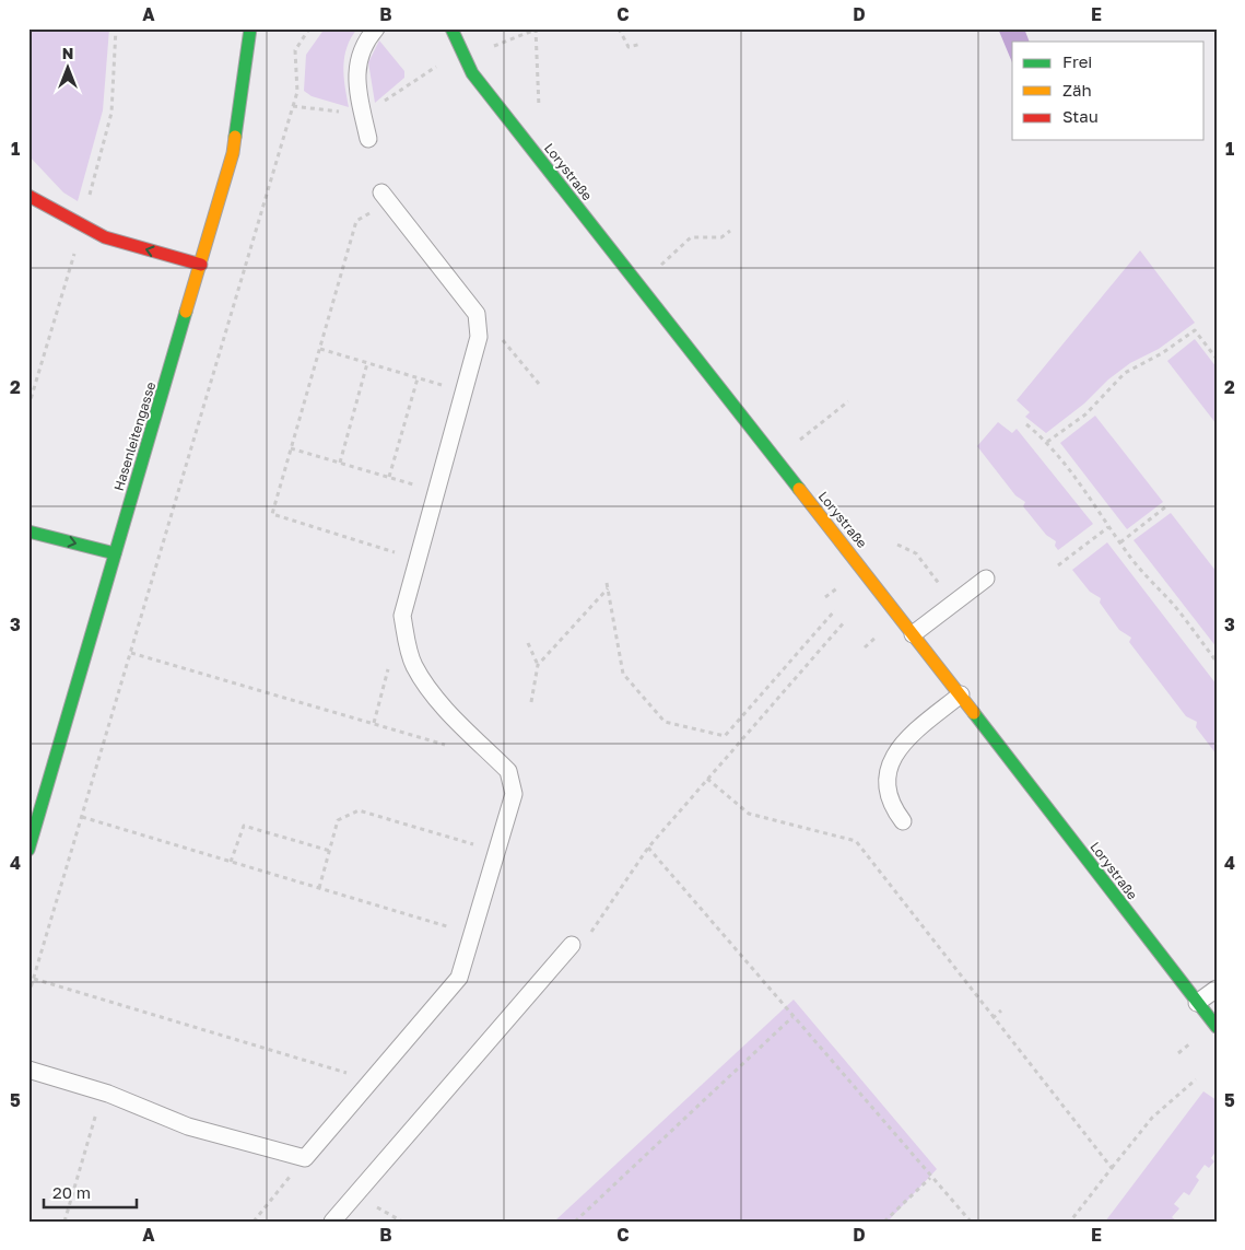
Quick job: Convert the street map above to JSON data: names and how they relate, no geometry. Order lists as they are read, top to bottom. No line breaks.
{"streets":{"street":["Lorystraße","Hasenleitengasse"]},"legend":["Frei","Zäh","Stau"],"scale_bar":"20 m","north":"top","grid":{"columns":["A","B","C","D","E"],"rows":["1","2","3","4","5"]}}
